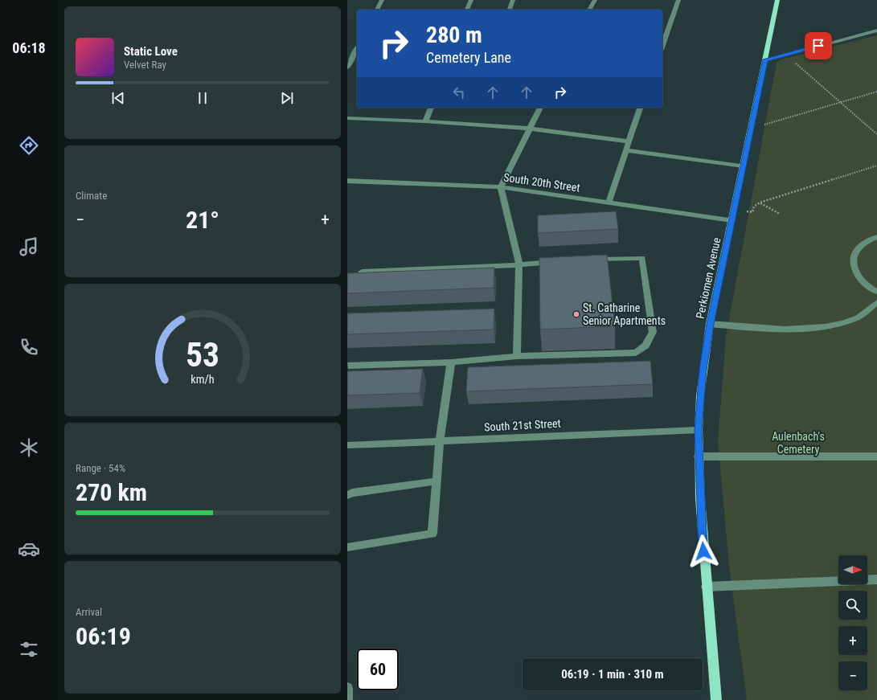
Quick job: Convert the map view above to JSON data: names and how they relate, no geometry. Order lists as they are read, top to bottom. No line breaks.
{"streets":{"main road":["Perkiomen Avenue"],"street":["South 20th Street","South 21st Street"]},"crossings":[["South 20th Street","Perkiomen Avenue"],["Perkiomen Avenue","South 21st Street"]],"parks":["Aulenbach's Cemetery"],"places":["St. Catharine Senior Apartments"],"north":"right","page":{"tabs":"06:18","turn":["280 m","Cemetery Lane"],"song":["Static Love","Velvet Ray"],"tile":["Climate",["Range · 54%","270 km"],["Arrival","06:19"]],"heat":["−","21°","+"],"map_buttons":["+","−"],"limit":"60","trip":"06:19 · 1 min · 310 m","gauge":["53","km/h"]}}
